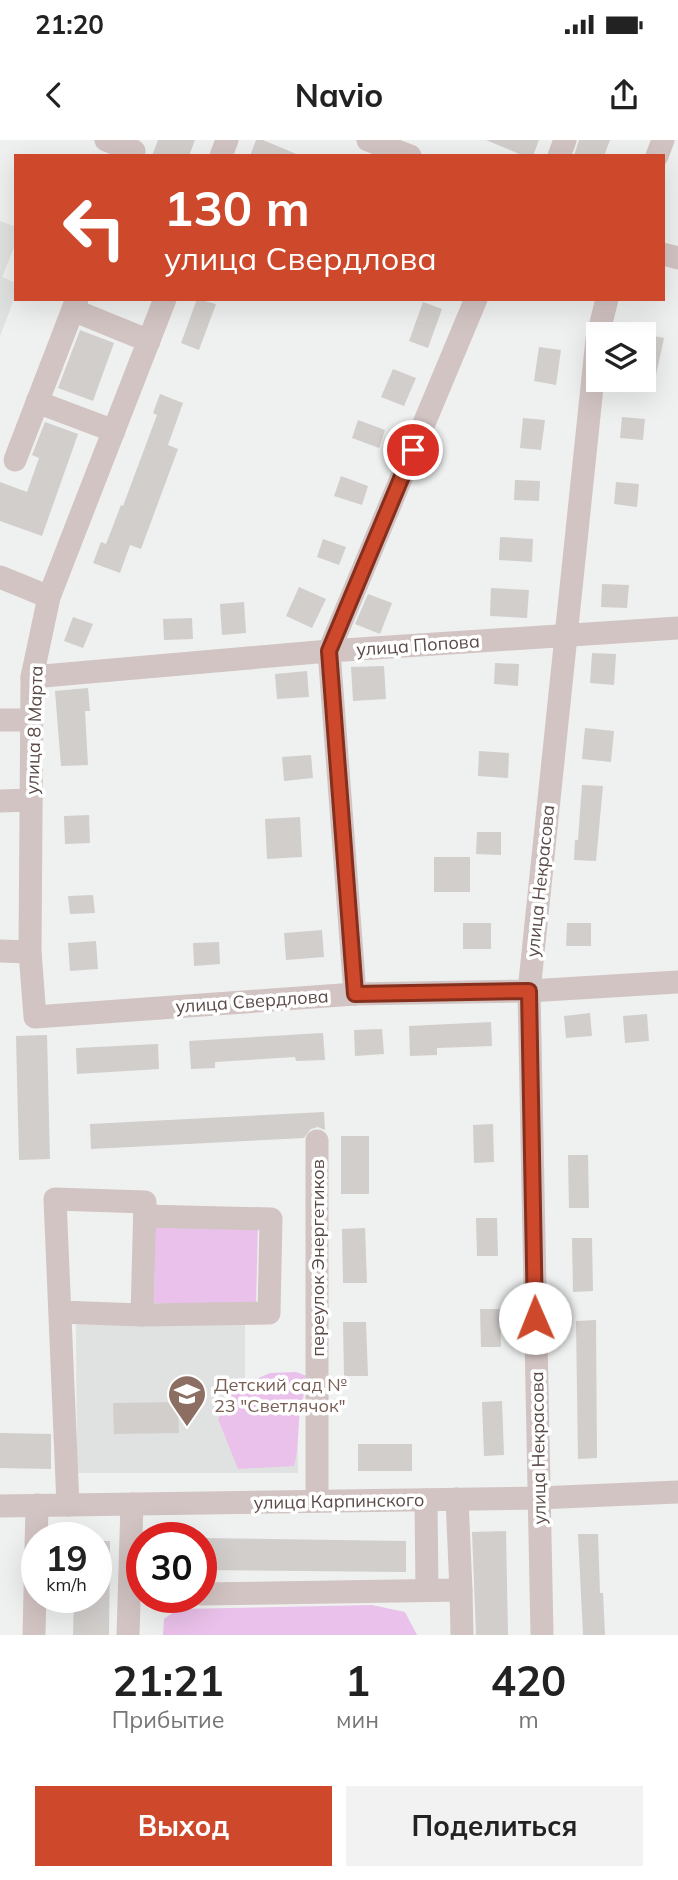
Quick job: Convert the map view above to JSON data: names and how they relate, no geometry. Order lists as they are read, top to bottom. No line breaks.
{"streets":{"street":["улица Попова","улица 8 Марта","улица Некрасова","улица Свердлова","переулок Энергетиков","улица Карпинского"]},"crossings":[["улица Попова","улица 8 Марта"],["улица Попова","улица Некрасова"],["улица 8 Марта","улица Свердлова"],["улица Некрасова","улица Свердлова"],["улица Некрасова","улица Карпинского"],["переулок Энергетиков","улица Карпинского"]],"places":{"school or university":["Детский сад № 23 \"Светлячок\""]},"page":{"status":"21:20","header":"Navio","turn":["130 m","улица Свердлова"],"speed":"19 km/h","limit":"30","eta":["21:21","Прибытие","1","мин","420","m"],"buttons":["Выход","Поделиться"]}}
